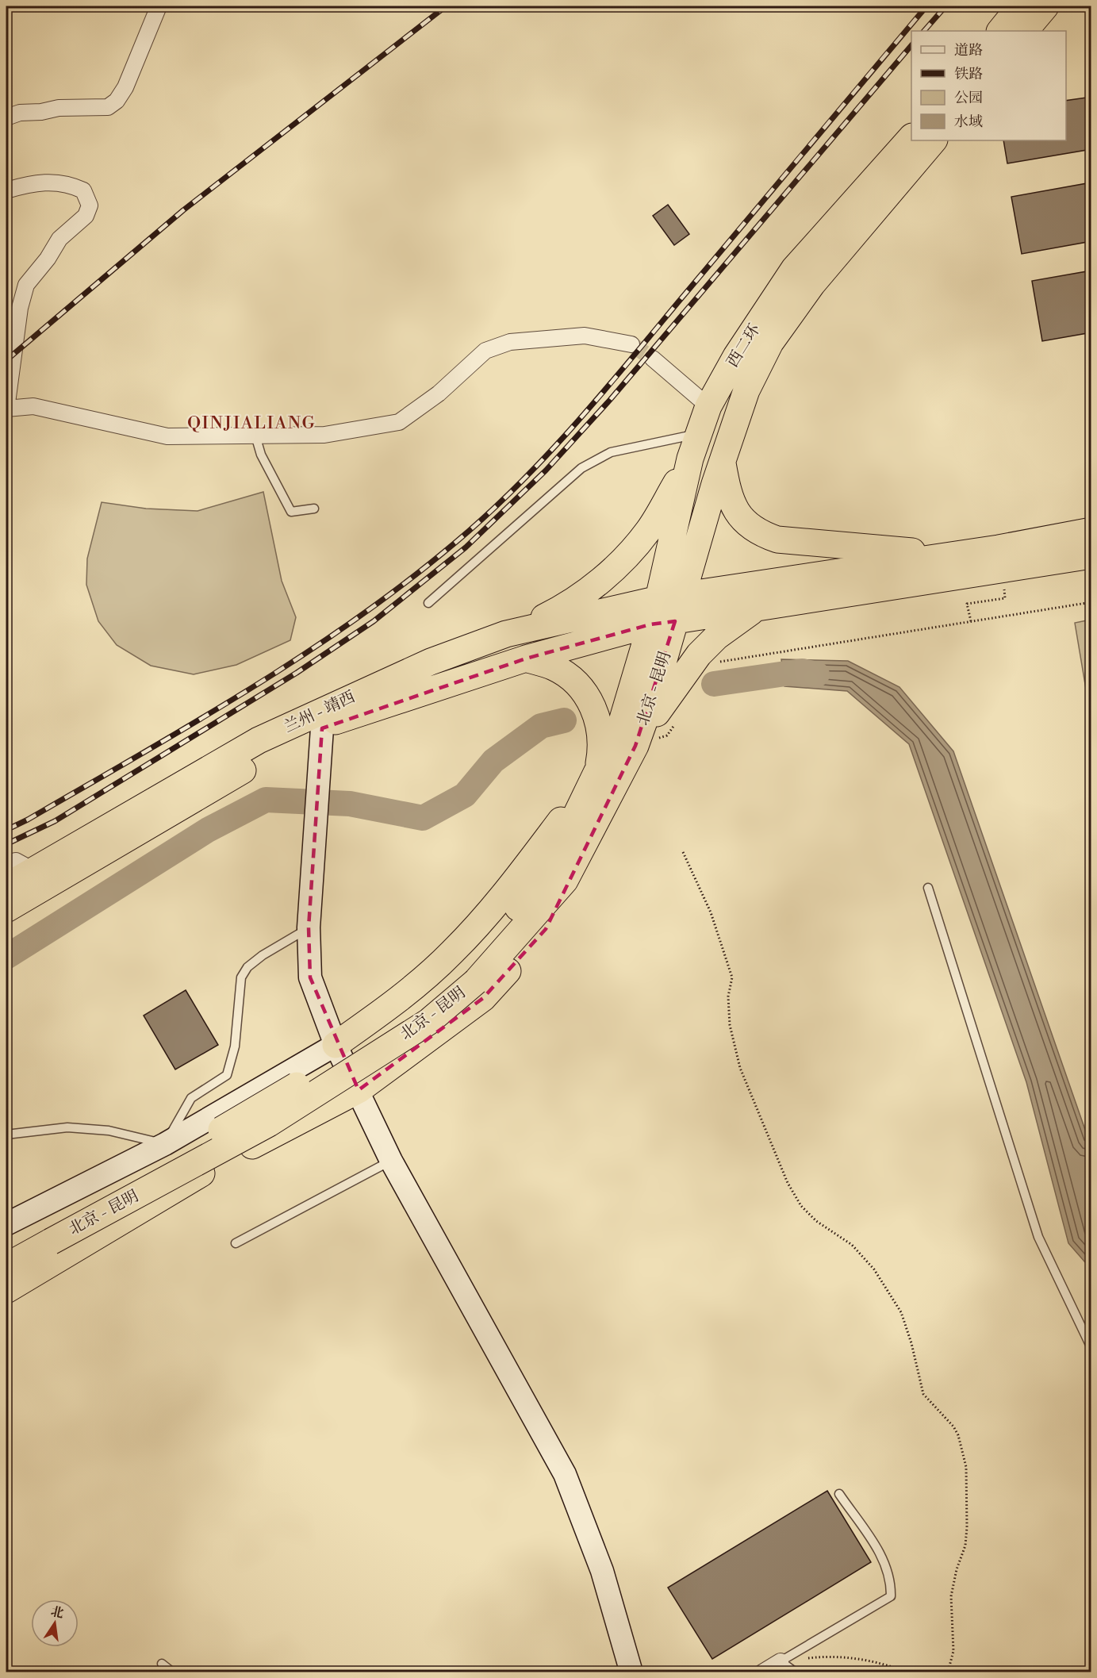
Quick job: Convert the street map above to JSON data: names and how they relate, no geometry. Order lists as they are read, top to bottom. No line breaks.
{"streets":{"highway":["西二环","北京 - 昆明","兰州 - 靖西"]},"crossings":[["西二环","北京 - 昆明"],["西二环","兰州 - 靖西"],["北京 - 昆明","兰州 - 靖西"]],"districts":["QINJIALIANG"],"legend":["道路","铁路","公园","水域"],"north":"top"}
